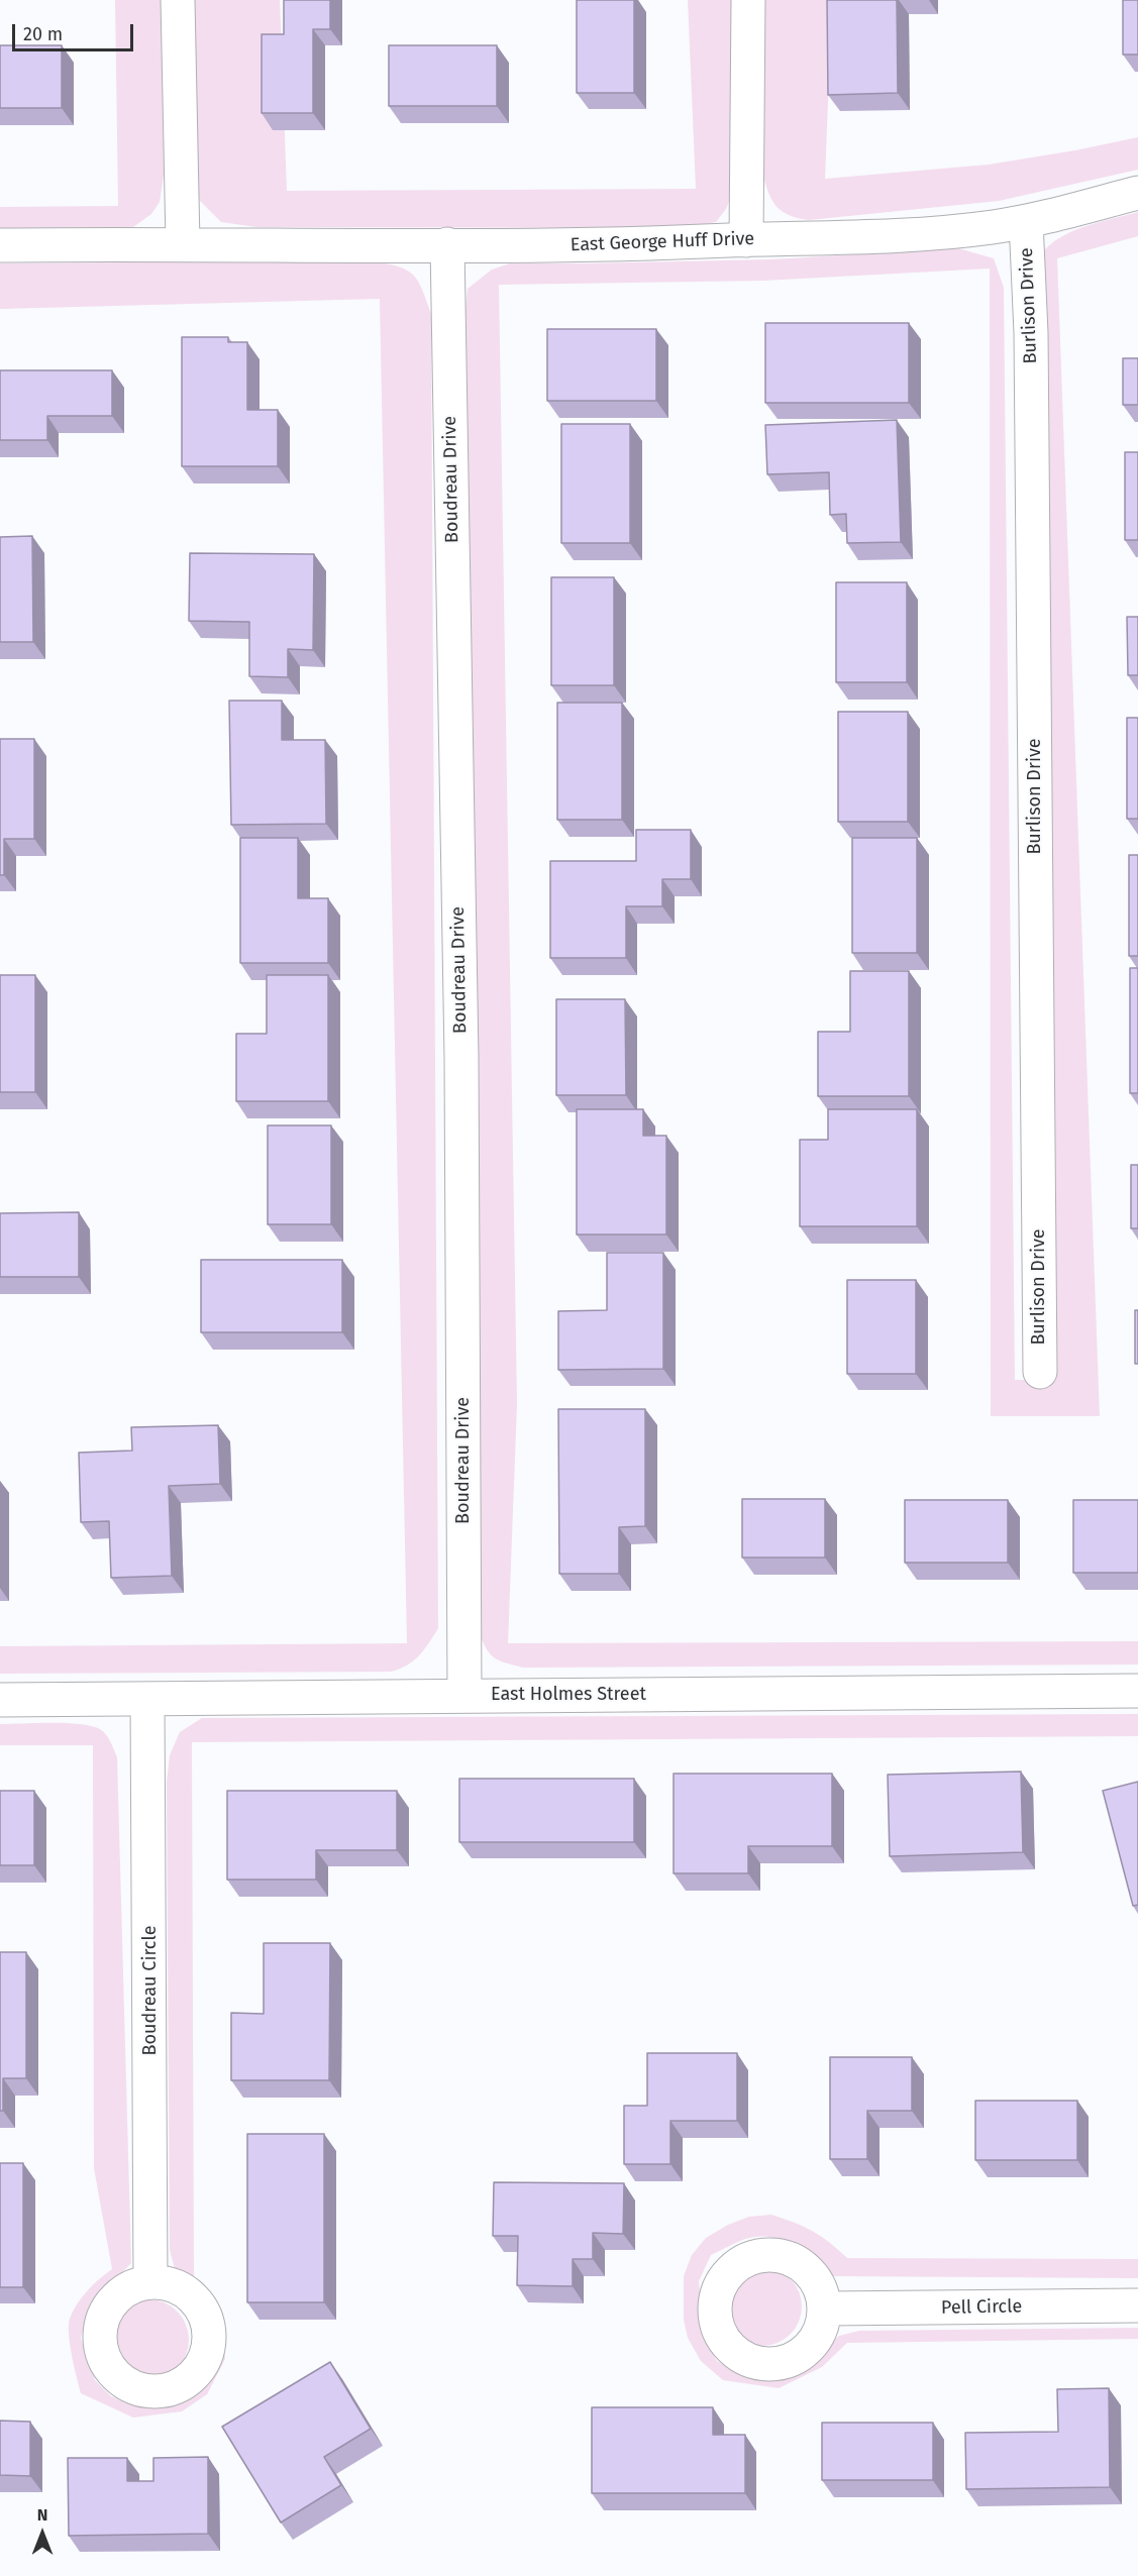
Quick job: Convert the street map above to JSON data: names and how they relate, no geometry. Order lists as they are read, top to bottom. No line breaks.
{"streets":{"street":["East George Huff Drive","Burlison Drive","Boudreau Drive","East Holmes Street","Boudreau Circle","Pell Circle"]},"crossings":[["East George Huff Drive","Burlison Drive"],["East George Huff Drive","Boudreau Drive"],["Boudreau Drive","East Holmes Street"],["East Holmes Street","Boudreau Circle"]],"scale_bar":"20 m","north":"top"}
